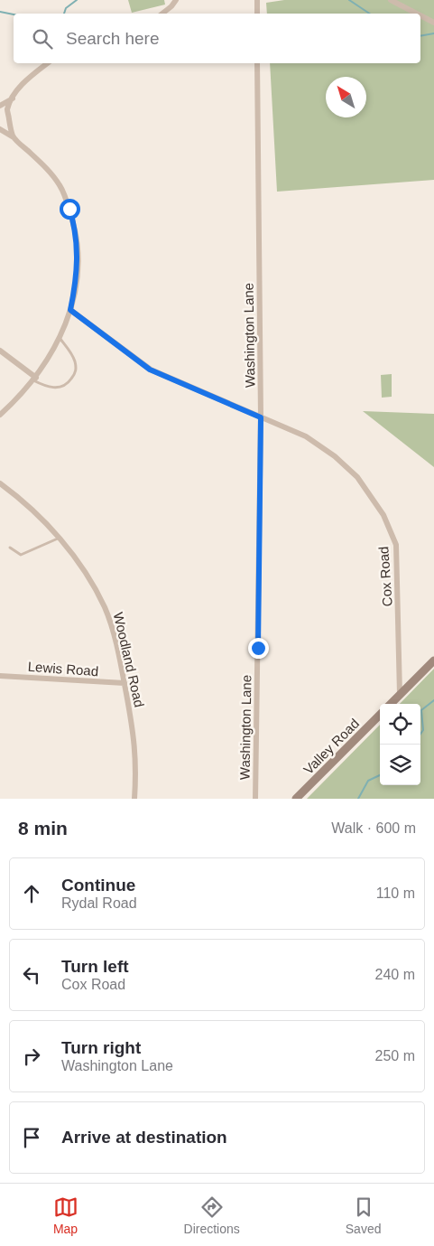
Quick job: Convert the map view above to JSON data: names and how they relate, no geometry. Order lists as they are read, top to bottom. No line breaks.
{"streets":{"main road":["Valley Road"],"street":["Washington Lane","Cox Road","Woodland Road","Lewis Road"]},"crossings":[["Washington Lane","Cox Road"],["Woodland Road","Lewis Road"]],"north":"top left","page":{"search":"Search here","heading":["8 min","Walk · 600 m"],"list":[["Continue","Rydal Road","110 m"],["Turn left","Cox Road","240 m"],["Turn right","Washington Lane","250 m"],"Arrive at destination"],"nav":["Map","Directions","Saved"]}}
